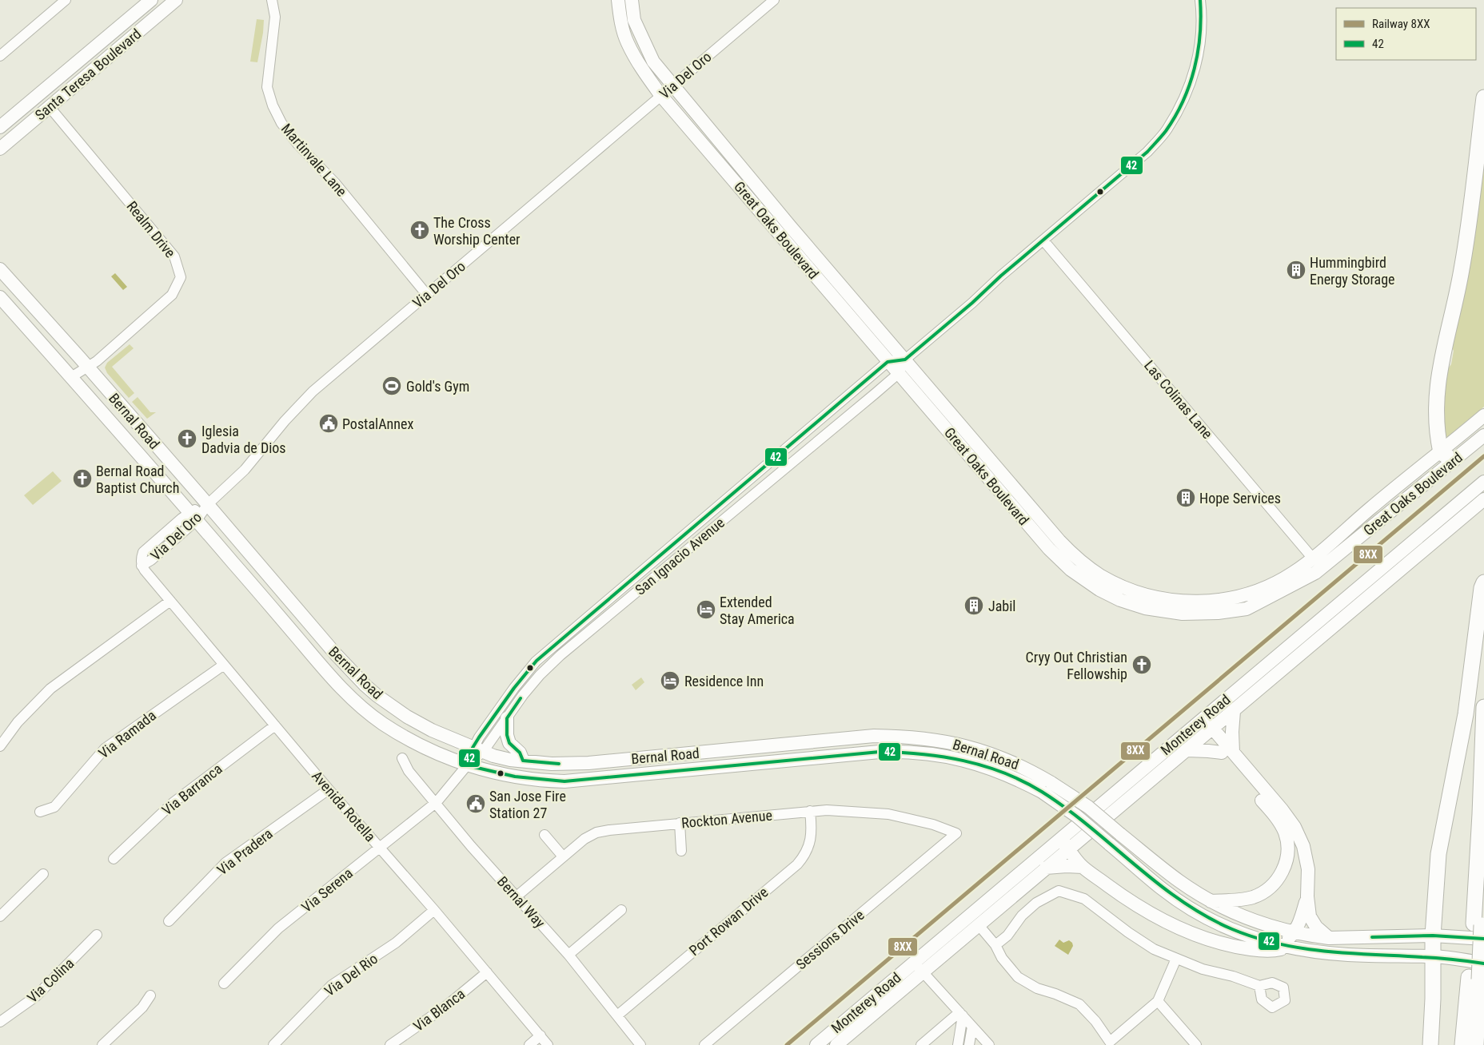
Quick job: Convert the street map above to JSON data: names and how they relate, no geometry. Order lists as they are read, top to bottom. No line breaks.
{"streets":{"main road":["Santa Teresa Boulevard","Great Oaks Boulevard","Bernal Road","Monterey Road"],"street":["Via Del Oro","Martinvale Lane","Realm Drive","Las Colinas Lane","San Ignacio Avenue","Via Ramada","Via Barranca","Avenida Rotella","Rockton Avenue","Via Pradera","Via Serena","Bernal Way","Port Rowan Drive","Sessions Drive","Via Del Rio","Via Colina","Via Blanca"]},"crossings":[["Santa Teresa Boulevard","Realm Drive"],["Via Del Oro","Martinvale Lane"],["Via Del Oro","Great Oaks Boulevard"],["Via Del Oro","Bernal Road"],["Via Del Oro","Avenida Rotella"],["Realm Drive","Bernal Road"],["Great Oaks Boulevard","Las Colinas Lane"],["Great Oaks Boulevard","San Ignacio Avenue"],["Las Colinas Lane","San Ignacio Avenue"],["Bernal Road","San Ignacio Avenue"],["San Ignacio Avenue","Via Serena"],["San Ignacio Avenue","Bernal Way"],["Via Ramada","Avenida Rotella"],["Via Barranca","Avenida Rotella"],["Avenida Rotella","Via Pradera"],["Avenida Rotella","Via Serena"],["Avenida Rotella","Via Del Rio"],["Avenida Rotella","Via Blanca"],["Rockton Avenue","Bernal Way"],["Rockton Avenue","Port Rowan Drive"],["Rockton Avenue","Sessions Drive"],["Via Serena","Bernal Way"],["Bernal Way","Port Rowan Drive"]],"places":{"church":["The Cross Worship Center","Iglesia Dadvia de Dios","Bernal Road Baptist Church","Cryy Out Christian Fellowship"],"building":["Hummingbird Energy Storage","Hope Services","Jabil"],"sports":["Gold's Gym"],"public building":["PostalAnnex","San Jose Fire Station 27"],"hotel":["Extended Stay America","Residence Inn"]},"lines":["transit line 42","rail line 8XX"],"legend":["Railway 8XX","42"]}
